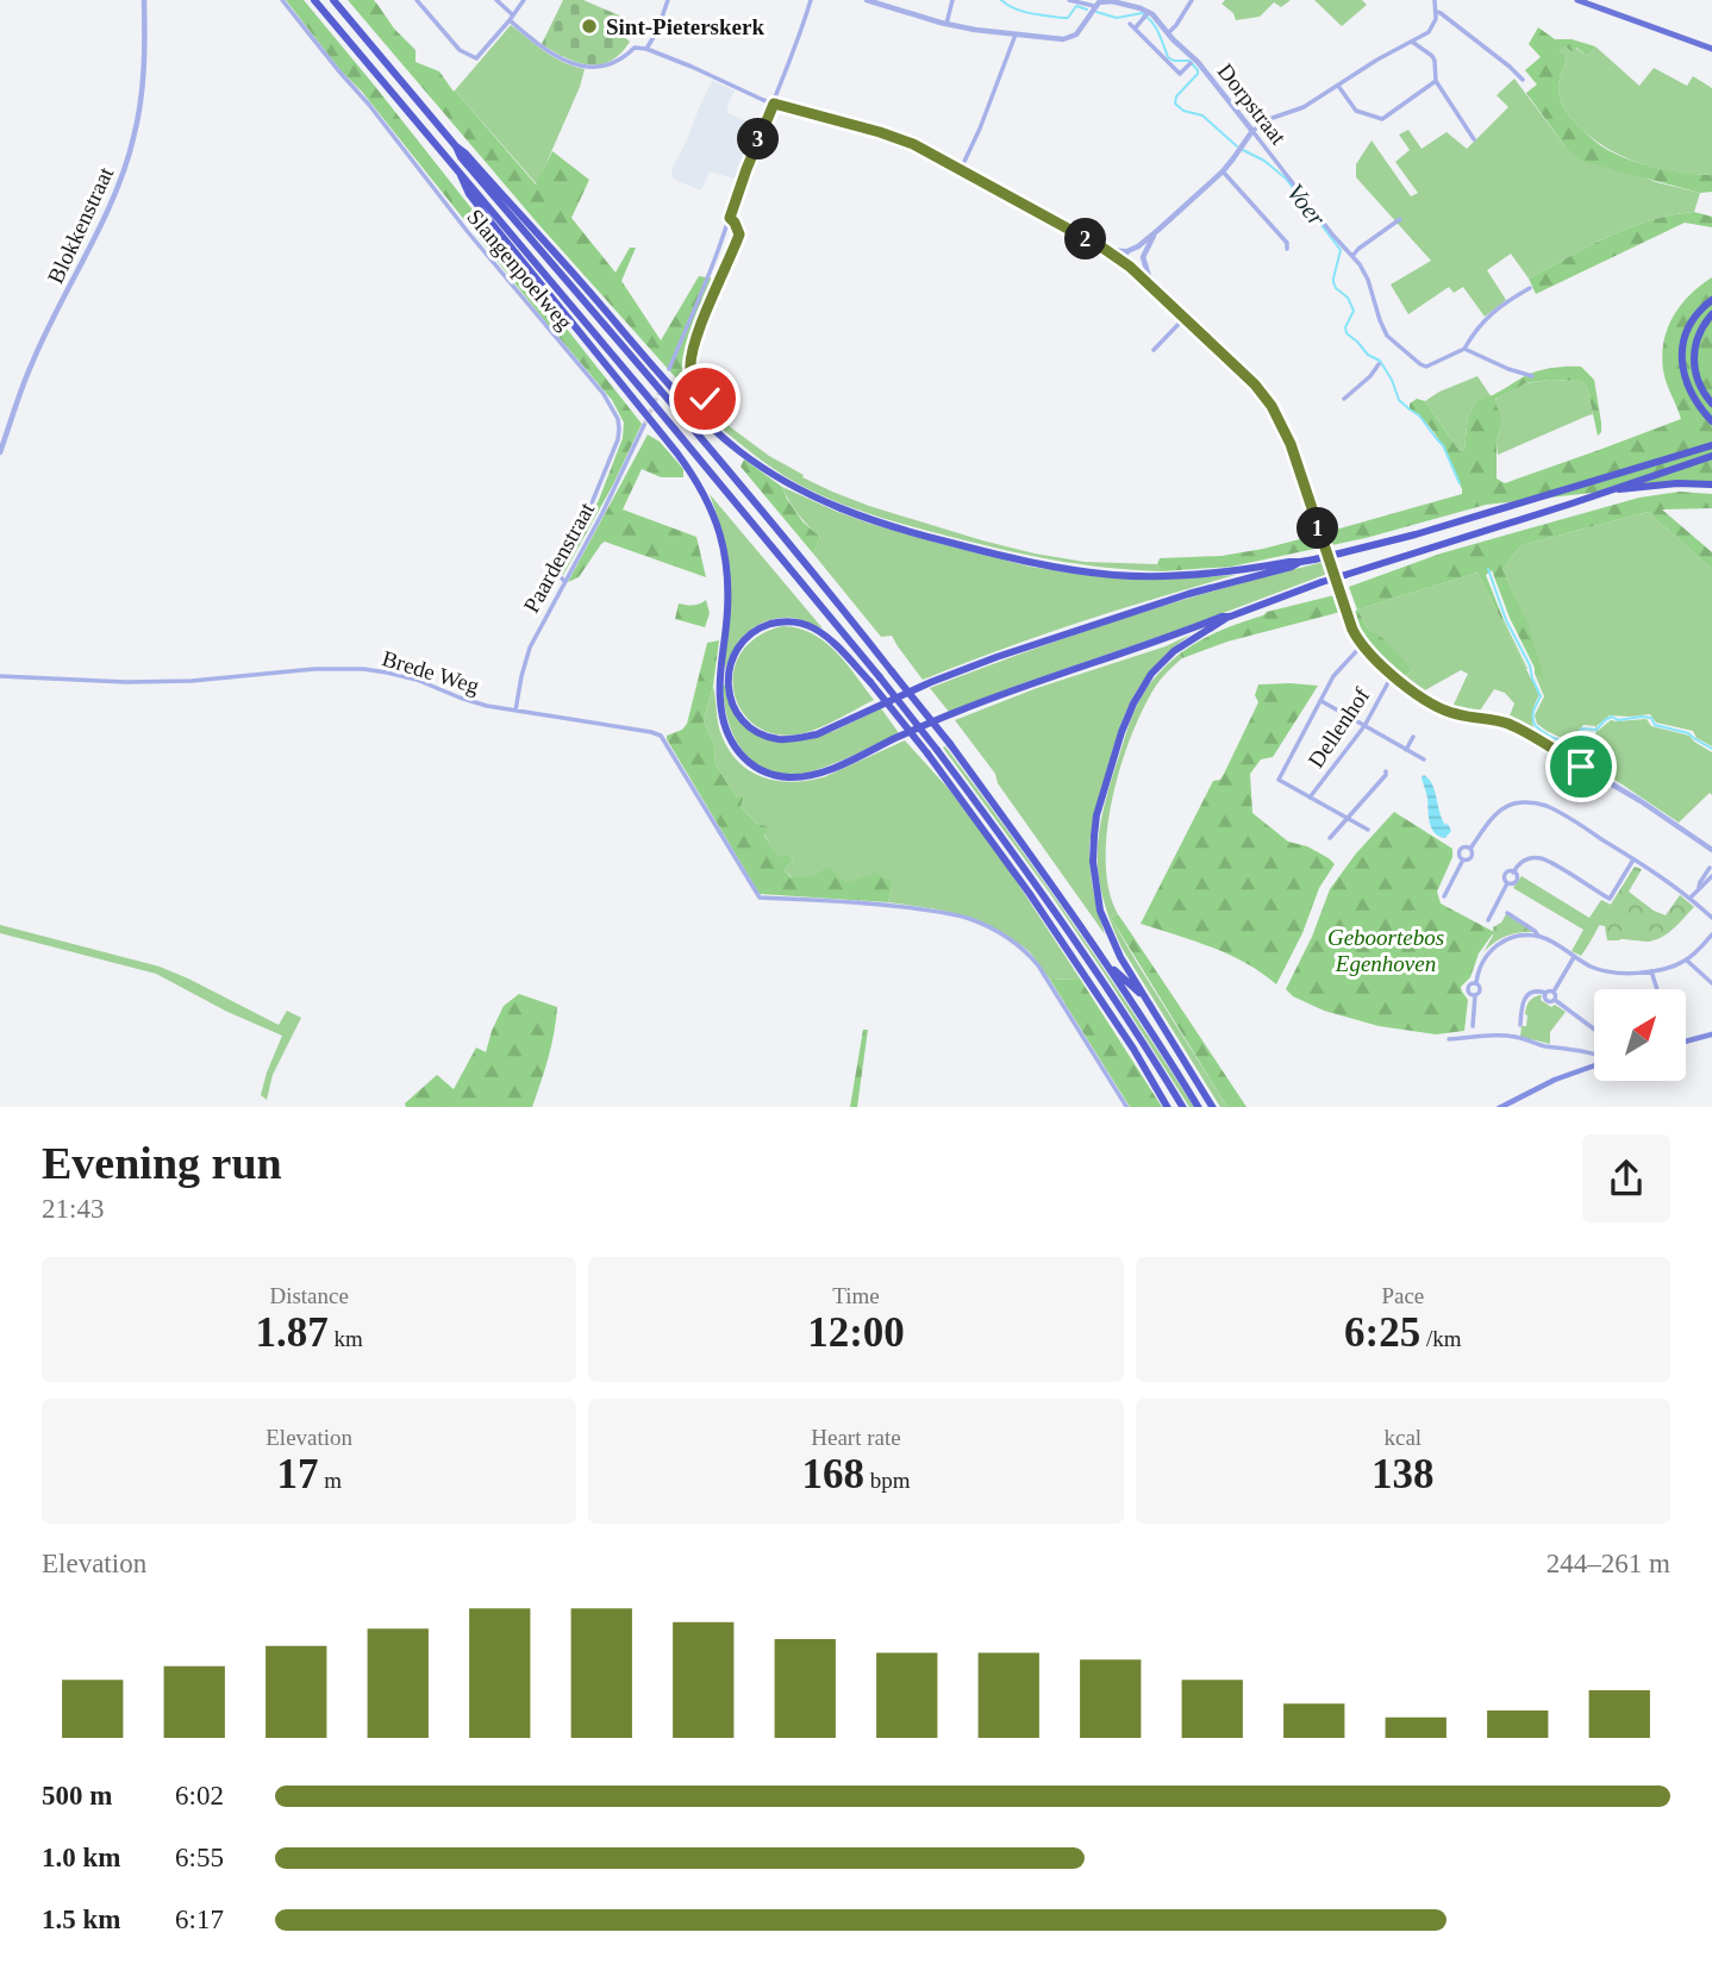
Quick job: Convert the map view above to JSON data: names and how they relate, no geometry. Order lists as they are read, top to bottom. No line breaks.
{"streets":{"street":["Dorpstraat","Blokkenstraat","Slangenpoelweg","Paardenstraat","Brede Weg","Dellenhof"]},"crossings":[["Slangenpoelweg","Paardenstraat"],["Paardenstraat","Brede Weg"]],"water":["Voer"],"parks":["Geboortebos Egenhoven"],"places":["Sint-Pieterskerk"],"north":"top right","page":{"pins":["3","2","1"],"heading":["Evening run","21:43"],"stats":[["Distance","1.87 km"],["Time","12:00"],["Pace","6:25 /km"],["Elevation","17 m"],["Heart rate","168 bpm"],["kcal","138"]],"chart":["Elevation","244–261 m"],"list":[{"name":"500 m","note":"6:02"},{"name":"1.0 km","note":"6:55"},{"name":"1.5 km","note":"6:17"}]}}
